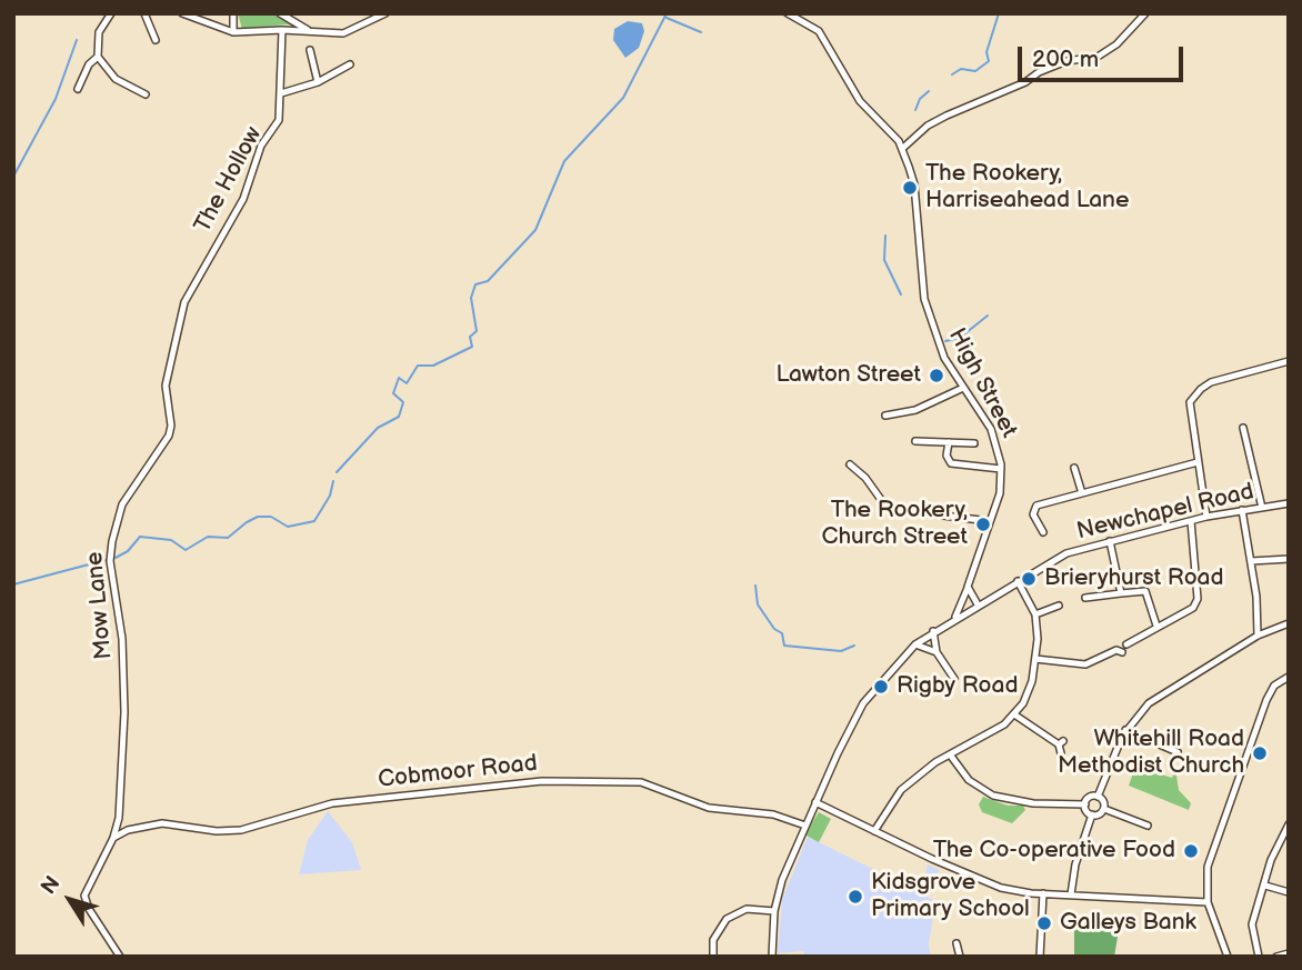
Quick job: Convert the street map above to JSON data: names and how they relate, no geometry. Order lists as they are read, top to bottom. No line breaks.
{"streets":{"street":["The Hollow","High Street","Newchapel Road","Mow Lane","Cobmoor Road"]},"crossings":[["The Hollow","Mow Lane"],["High Street","Newchapel Road"],["Newchapel Road","Cobmoor Road"],["Mow Lane","Cobmoor Road"]],"places":["The Rookery, Harriseahead Lane","Lawton Street","The Rookery, Church Street","Brieryhurst Road","Rigby Road","Whitehill Road Methodist Church","The Co-operative Food","Kidsgrove Primary School","Galleys Bank"],"scale_bar":"200 m","north":"top left"}
